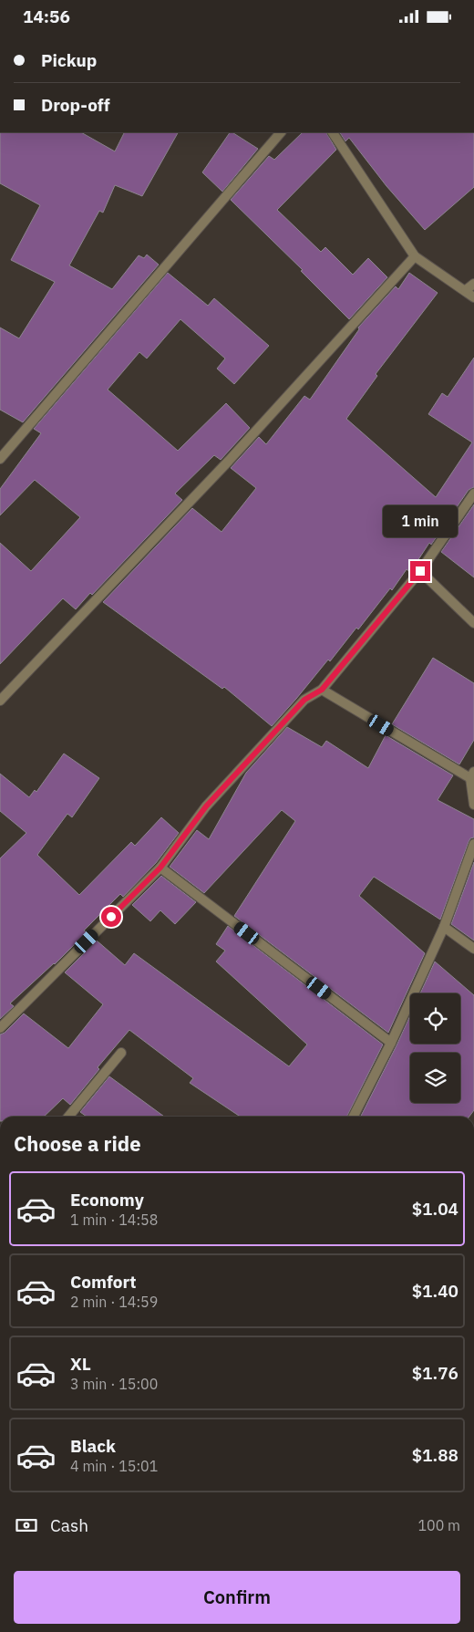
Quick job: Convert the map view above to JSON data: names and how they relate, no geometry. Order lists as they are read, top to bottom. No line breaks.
{"page":{"status":"14:56","banner":["Pickup","Drop-off"],"bubble":"1 min","heading":"Choose a ride","list":[{"name":"Economy","note":"1 min · 14:58","value":"$1.04"},{"name":"Comfort","note":"2 min · 14:59","value":"$1.40"},{"name":"XL","note":"3 min · 15:00","value":"$1.76"},{"name":"Black","note":"4 min · 15:01","value":"$1.88"}],"pay":["Cash","100 m"],"buttons":"Confirm"}}
